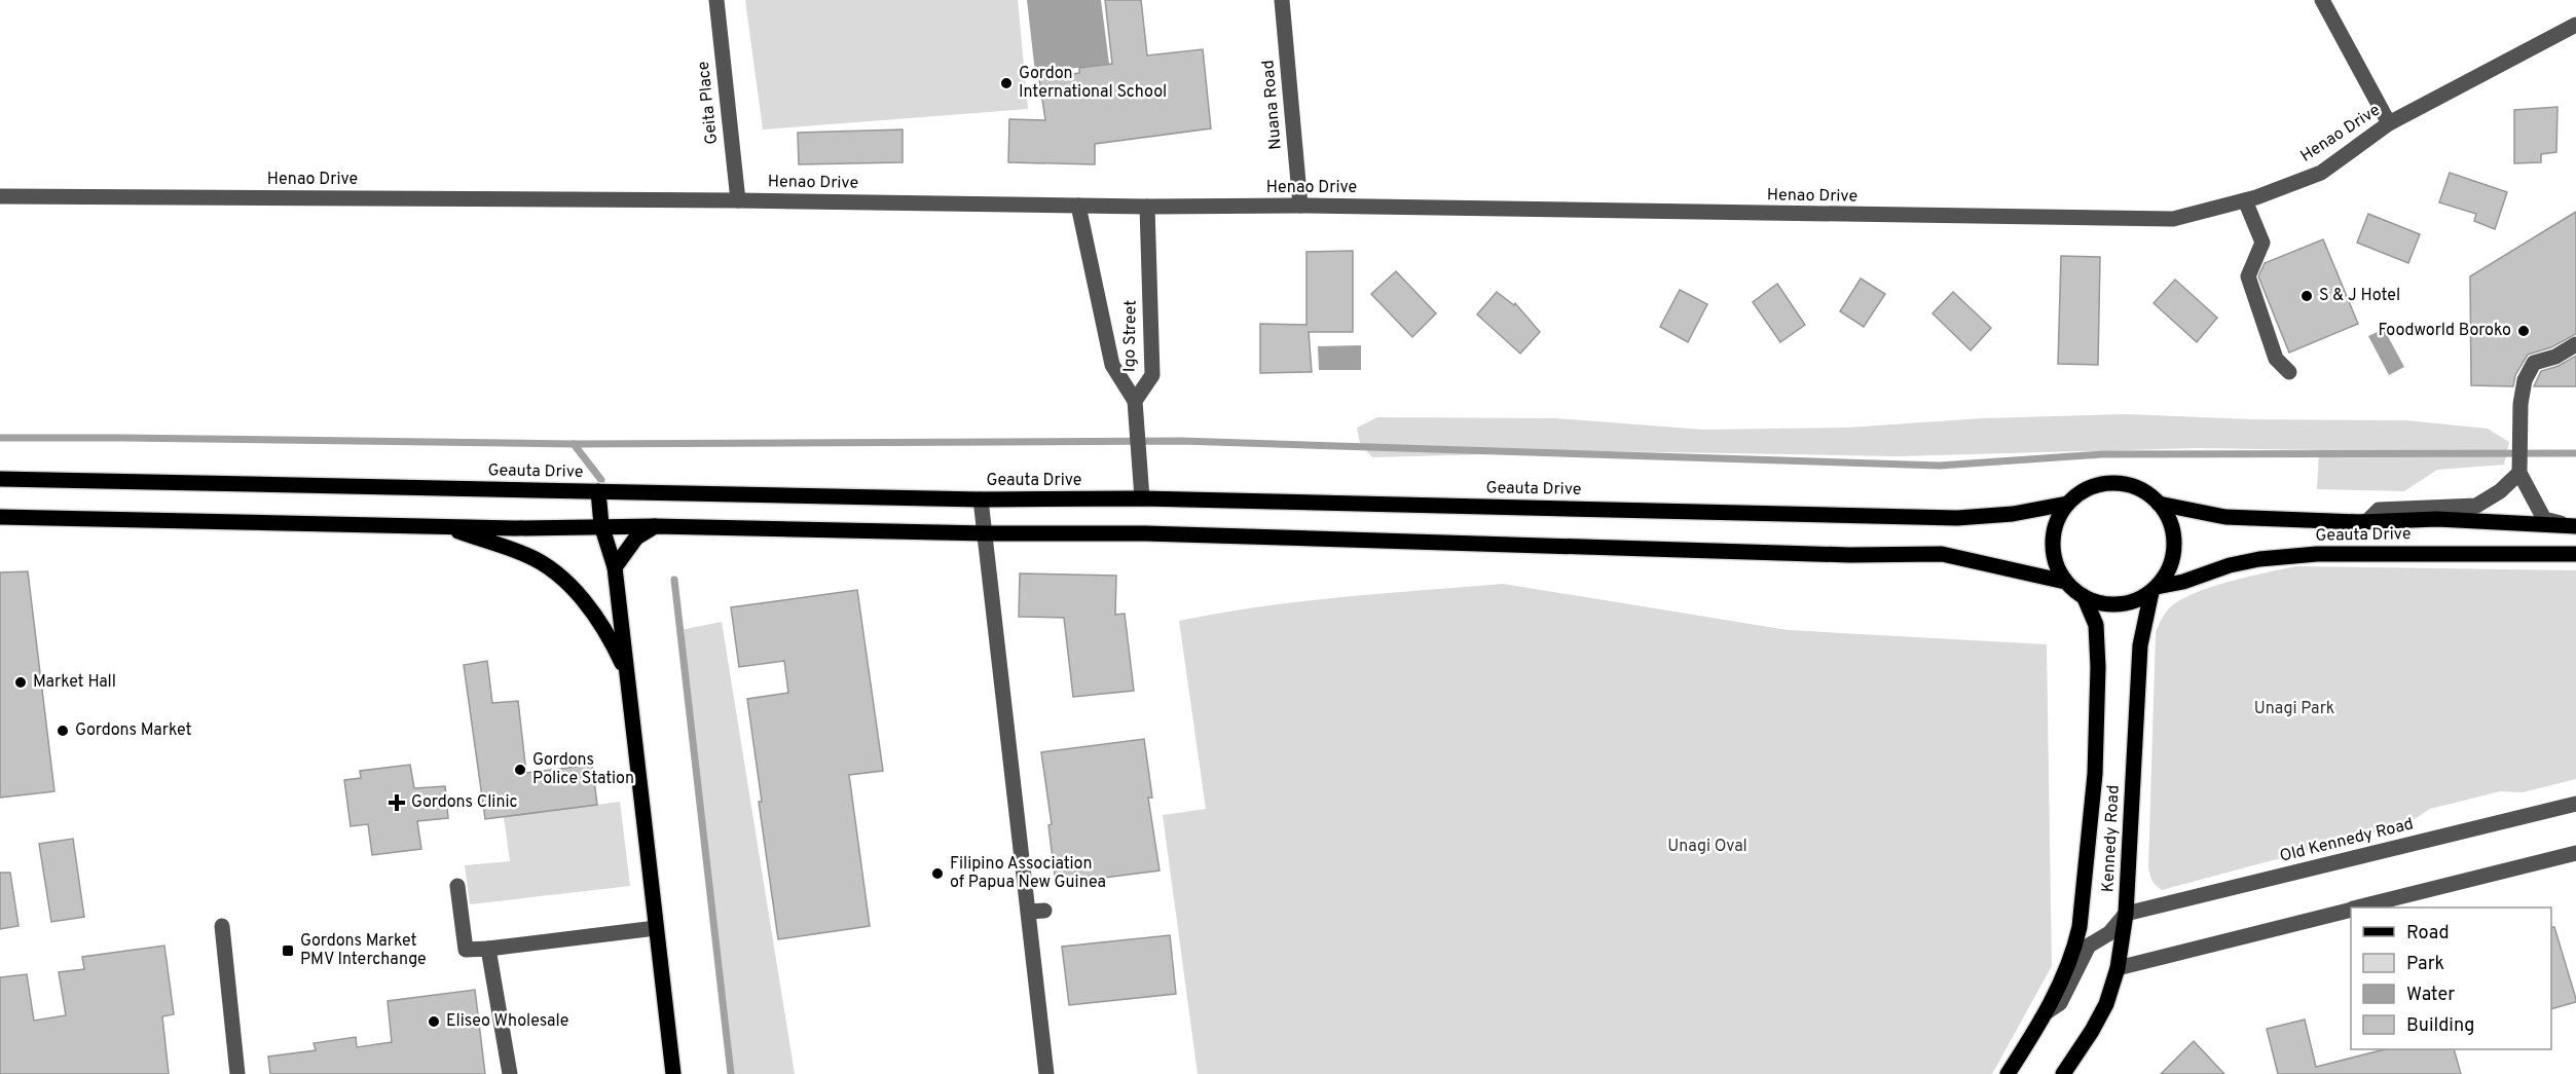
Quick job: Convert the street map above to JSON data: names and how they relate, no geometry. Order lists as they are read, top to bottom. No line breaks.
{"streets":{"main road":["Geauta Drive","Kennedy Road"],"street":["Geita Place","Nuana Road","Henao Drive","Igo Street","Old Kennedy Road"]},"crossings":[["Geita Place","Henao Drive"],["Nuana Road","Henao Drive"],["Henao Drive","Igo Street"],["Geauta Drive","Kennedy Road"],["Kennedy Road","Old Kennedy Road"]],"parks":["Unagi Park","Unagi Oval"],"places":{"other":["Gordon International School","S & J Hotel","Foodworld Boroko","Market Hall","Gordons Market","Gordons Police Station","Filipino Association of Papua New Guinea","Eliseo Wholesale"],"health":["Gordons Clinic"],"transit":["Gordons Market PMV Interchange"]},"legend":["Road","Park","Water","Building"]}
